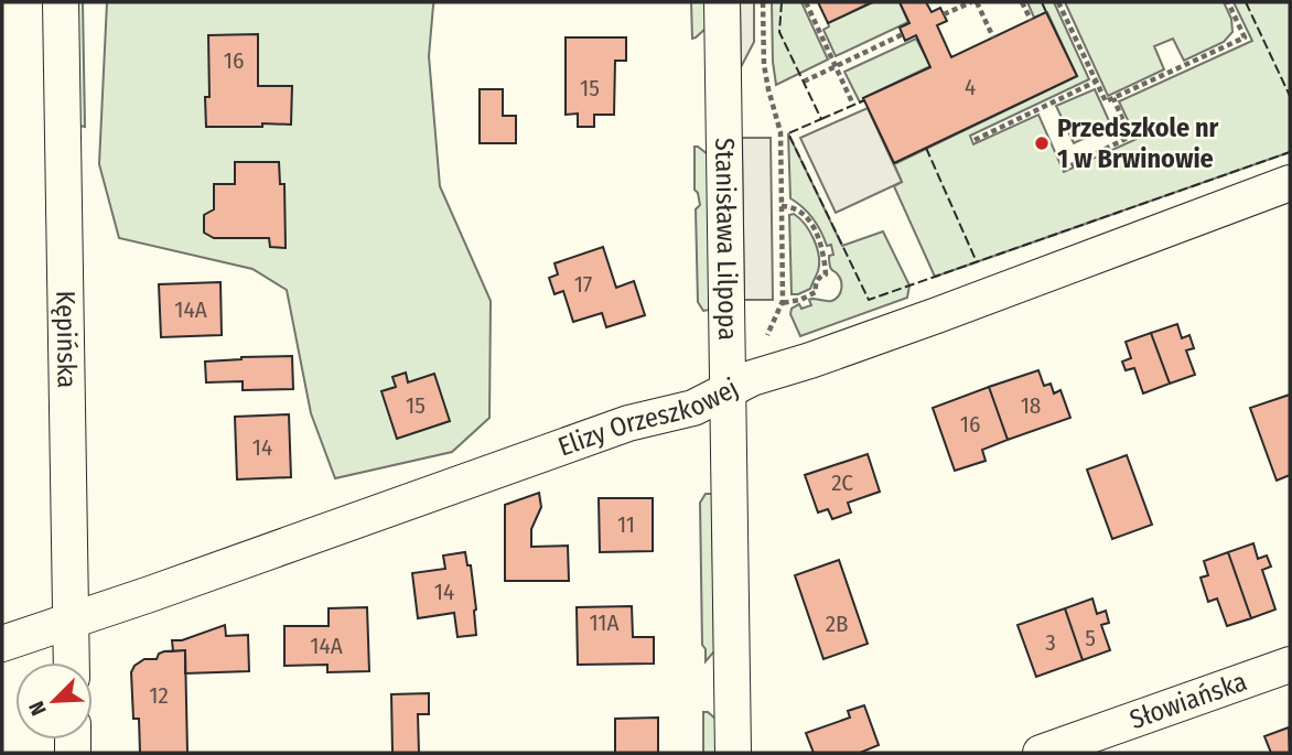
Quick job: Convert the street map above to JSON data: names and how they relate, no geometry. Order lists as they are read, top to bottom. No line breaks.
{"streets":{"street":["Stanisława Lilpopa","Kępińska","Elizy Orzeszkowej","Słowiańska"]},"crossings":[["Stanisława Lilpopa","Elizy Orzeszkowej"],["Kępińska","Elizy Orzeszkowej"]],"places":["Przedszkole nr 1 w Brwinowie"],"house_numbers":["16","4","15","17","14A","15","18","16","14","2C","11","14","11A","2B","5","3","14A","12"],"north":"bottom left"}
